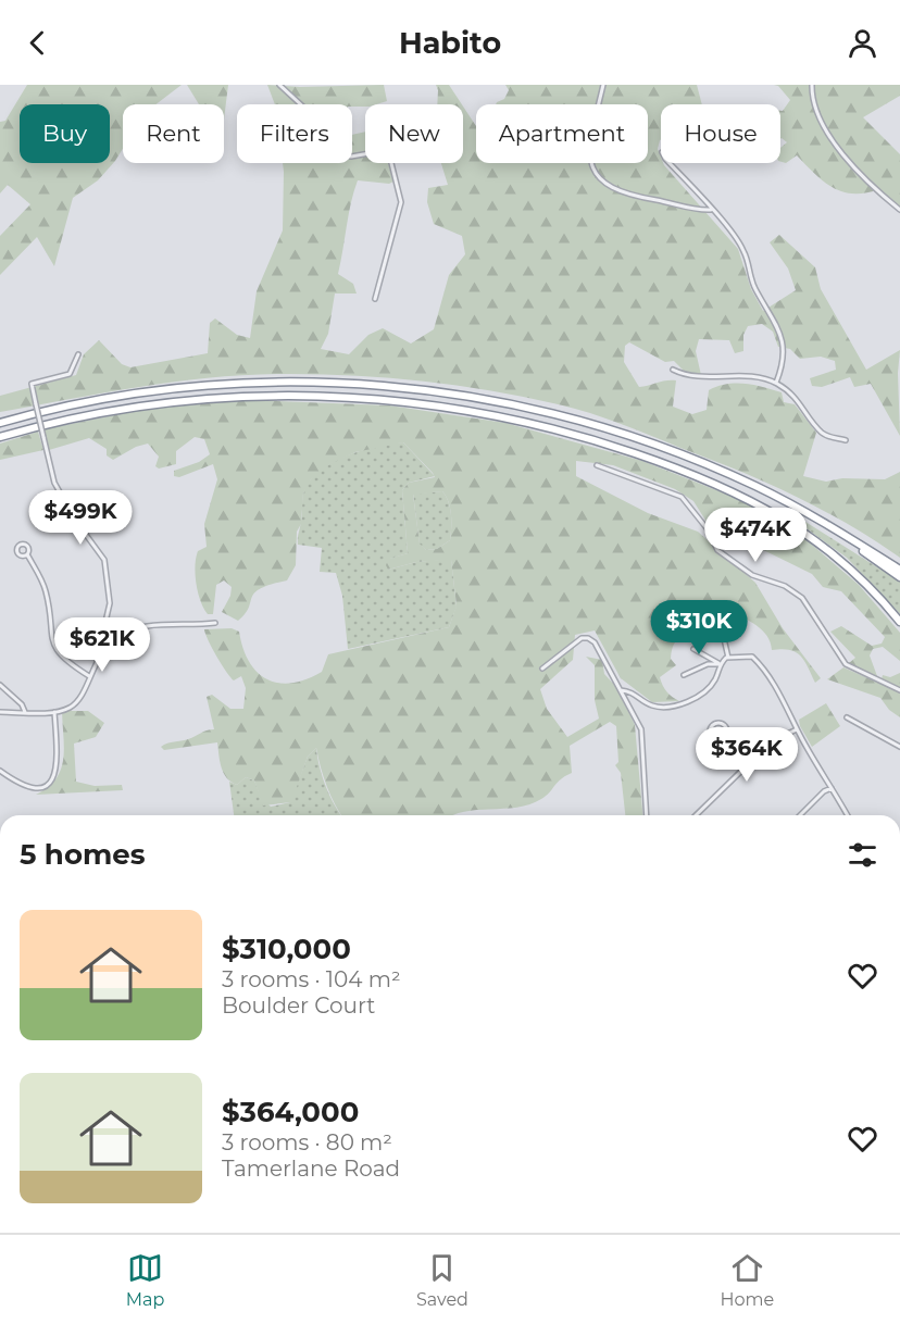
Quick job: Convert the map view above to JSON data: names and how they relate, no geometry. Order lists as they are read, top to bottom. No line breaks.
{"page":{"header":"Habito","chip":["Buy","Rent","Filters","New","Apartment","House"],"price":["$499K","$474K","$310K","$621K","$364K"],"heading":"5 homes","list":[{"name":"$310,000","note":"3 rooms · 104 m² · Boulder Court"},{"name":"$364,000","note":"3 rooms · 80 m² · Tamerlane Road"}],"tabs":["Map","Saved","Home"]}}
